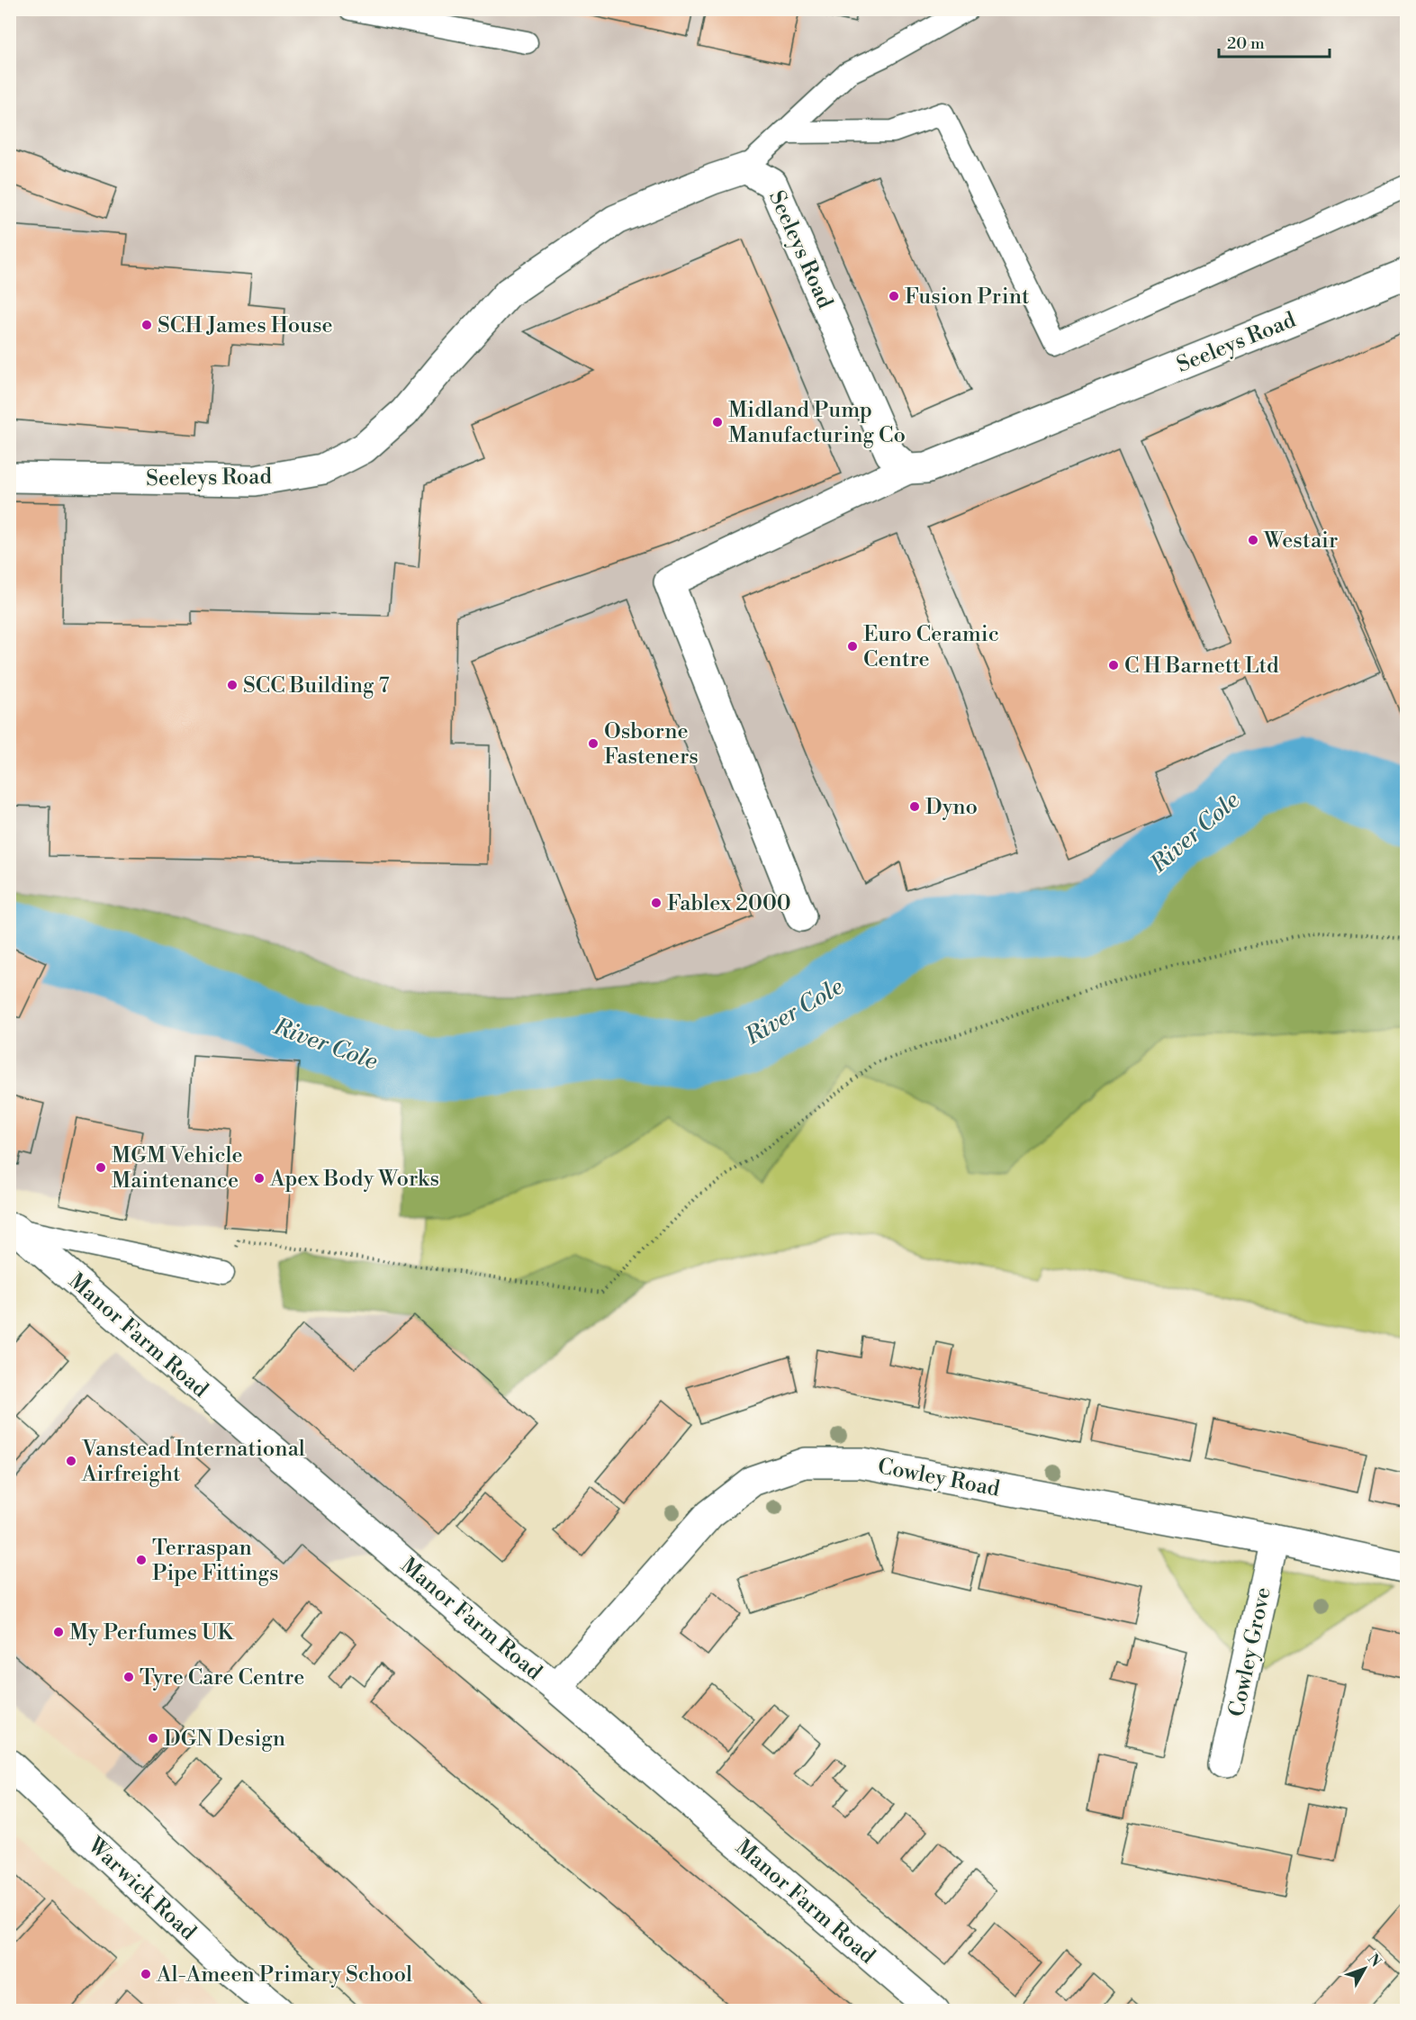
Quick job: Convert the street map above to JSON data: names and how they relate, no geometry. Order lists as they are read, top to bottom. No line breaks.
{"streets":{"main road":["Seeleys Road","Manor Farm Road","Cowley Road","Cowley Grove","Warwick Road"]},"crossings":[["Manor Farm Road","Cowley Road"],["Cowley Road","Cowley Grove"]],"water":["River Cole"],"places":["Fusion Print","SCH James House","Midland Pump Manufacturing Co","Westair","Euro Ceramic Centre","C H Barnett Ltd","SCC Building 7","Osborne Fasteners","Dyno","Fablex 2000","MGM Vehicle Maintenance","Apex Body Works","Vanstead International Airfreight","Terraspan Pipe Fittings","My Perfumes UK","Tyre Care Centre","DGN Design","Al-Ameen Primary School"],"scale_bar":"20 m","north":"top right"}
